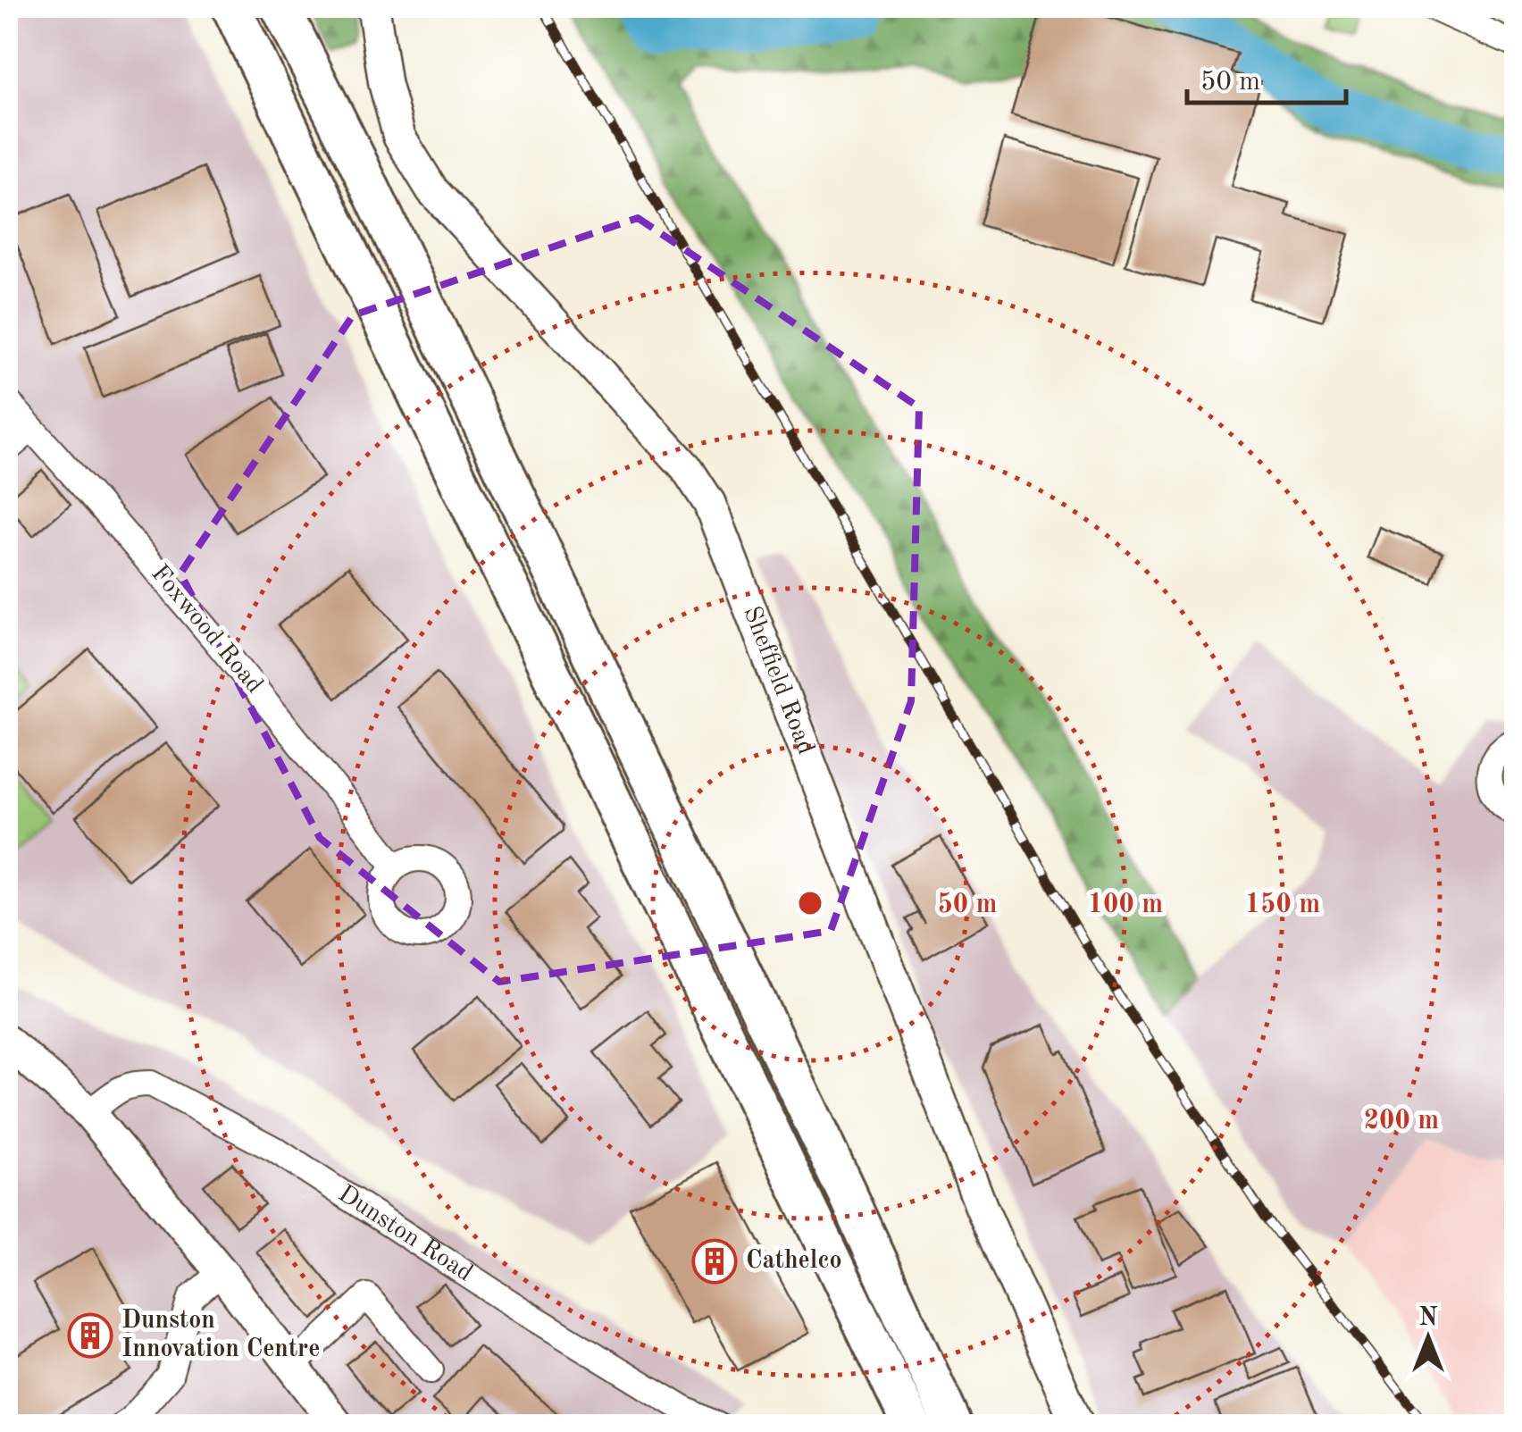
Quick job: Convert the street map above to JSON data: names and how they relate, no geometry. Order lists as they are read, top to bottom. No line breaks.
{"streets":{"main road":["Sheffield Road"],"street":["Foxwood Road","Dunston Road"]},"places":{"building":["Cathelco","Dunston Innovation Centre"]},"scale_bar":"50 m","north":"top","rings":["50 m","100 m","150 m","200 m"]}
